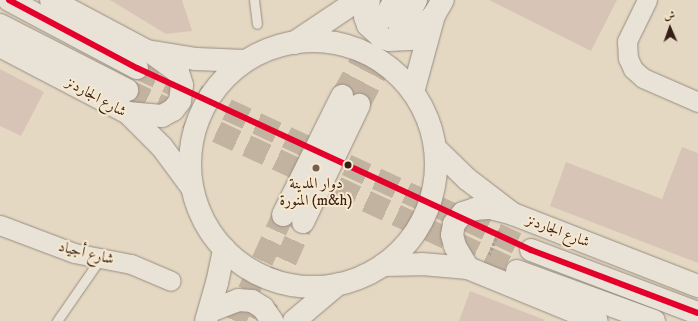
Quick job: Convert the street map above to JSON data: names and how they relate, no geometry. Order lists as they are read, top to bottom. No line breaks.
{"streets":{"street":["شارع الجاردنز","شارع أجياد"]},"places":["دوار المدينة المنورة (m&h)"],"north":"top"}
